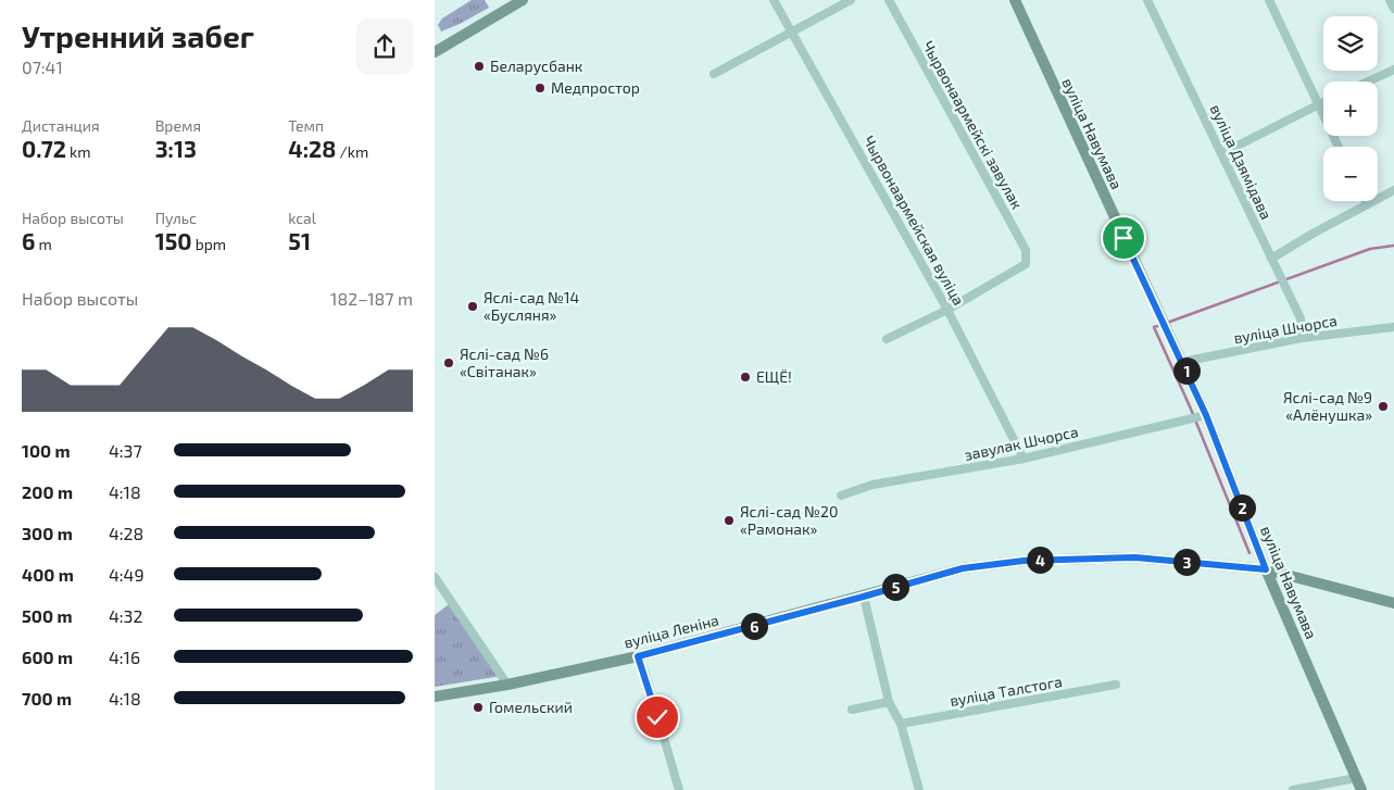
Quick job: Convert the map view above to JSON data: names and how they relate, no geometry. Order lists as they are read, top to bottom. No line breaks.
{"streets":{"street":["Чырвонаармейскі завулак","вуліца Навумава","вуліца Дзямідава","Чырвонаармейская вуліца","вуліца Шчорса","завулак Шчорса","вуліца Леніна","вуліца Талстога"]},"crossings":[["Чырвонаармейскі завулак","Чырвонаармейская вуліца"],["вуліца Навумава","вуліца Шчорса"],["вуліца Навумава","завулак Шчорса"],["вуліца Навумава","вуліца Леніна"],["вуліца Дзямідава","вуліца Шчорса"],["Чырвонаармейская вуліца","завулак Шчорса"]],"places":["Беларусбанк","Медпростор","Яслі-сад №14 «Бусляня»","Яслі-сад №6 «Світанак»","ЕЩЁ!","Яслі-сад №9 «Алёнушка»","Яслі-сад №20 «Рамонак»","Гомельский"],"page":{"heading":["Утренний забег","07:41"],"map_buttons":["+","−"],"stats":[["Дистанция","0.72 km"],["Время","3:13"],["Темп","4:28 /km"],["Набор высоты","6 m"],["Пульс","150 bpm"],["kcal","51"]],"chart":["Набор высоты","182–187 m"],"pins":["1","2","4","3","5","6"],"list":[{"name":"100 m","note":"4:37"},{"name":"200 m","note":"4:18"},{"name":"300 m","note":"4:28"},{"name":"400 m","note":"4:49"},{"name":"500 m","note":"4:32"},{"name":"600 m","note":"4:16"},{"name":"700 m","note":"4:18"}]}}
